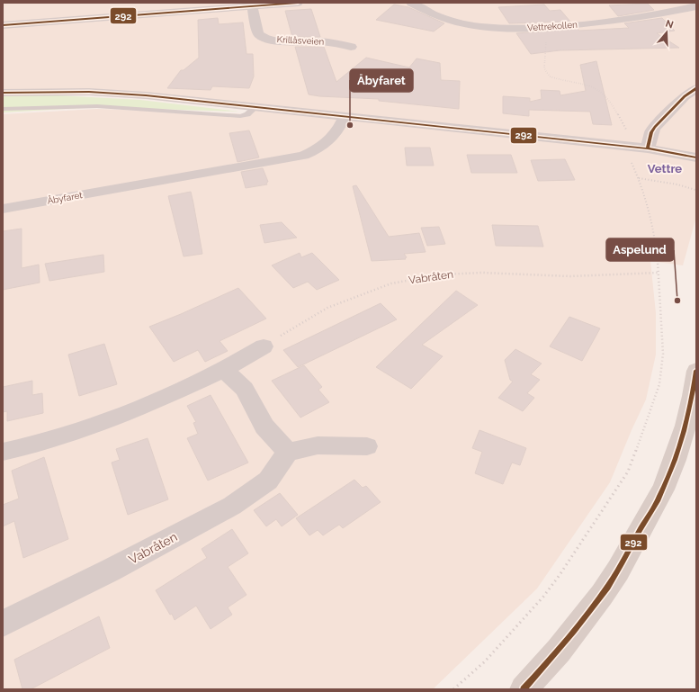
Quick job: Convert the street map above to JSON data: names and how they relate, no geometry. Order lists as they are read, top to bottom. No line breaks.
{"streets":{"street":["Vettrekollen","Krillåsveien","Åbyfaret","Vabråten"]},"districts":["Vettre"],"places":["Åbyfaret","Aspelund"],"lines":["transit line 292"],"north":"top"}
